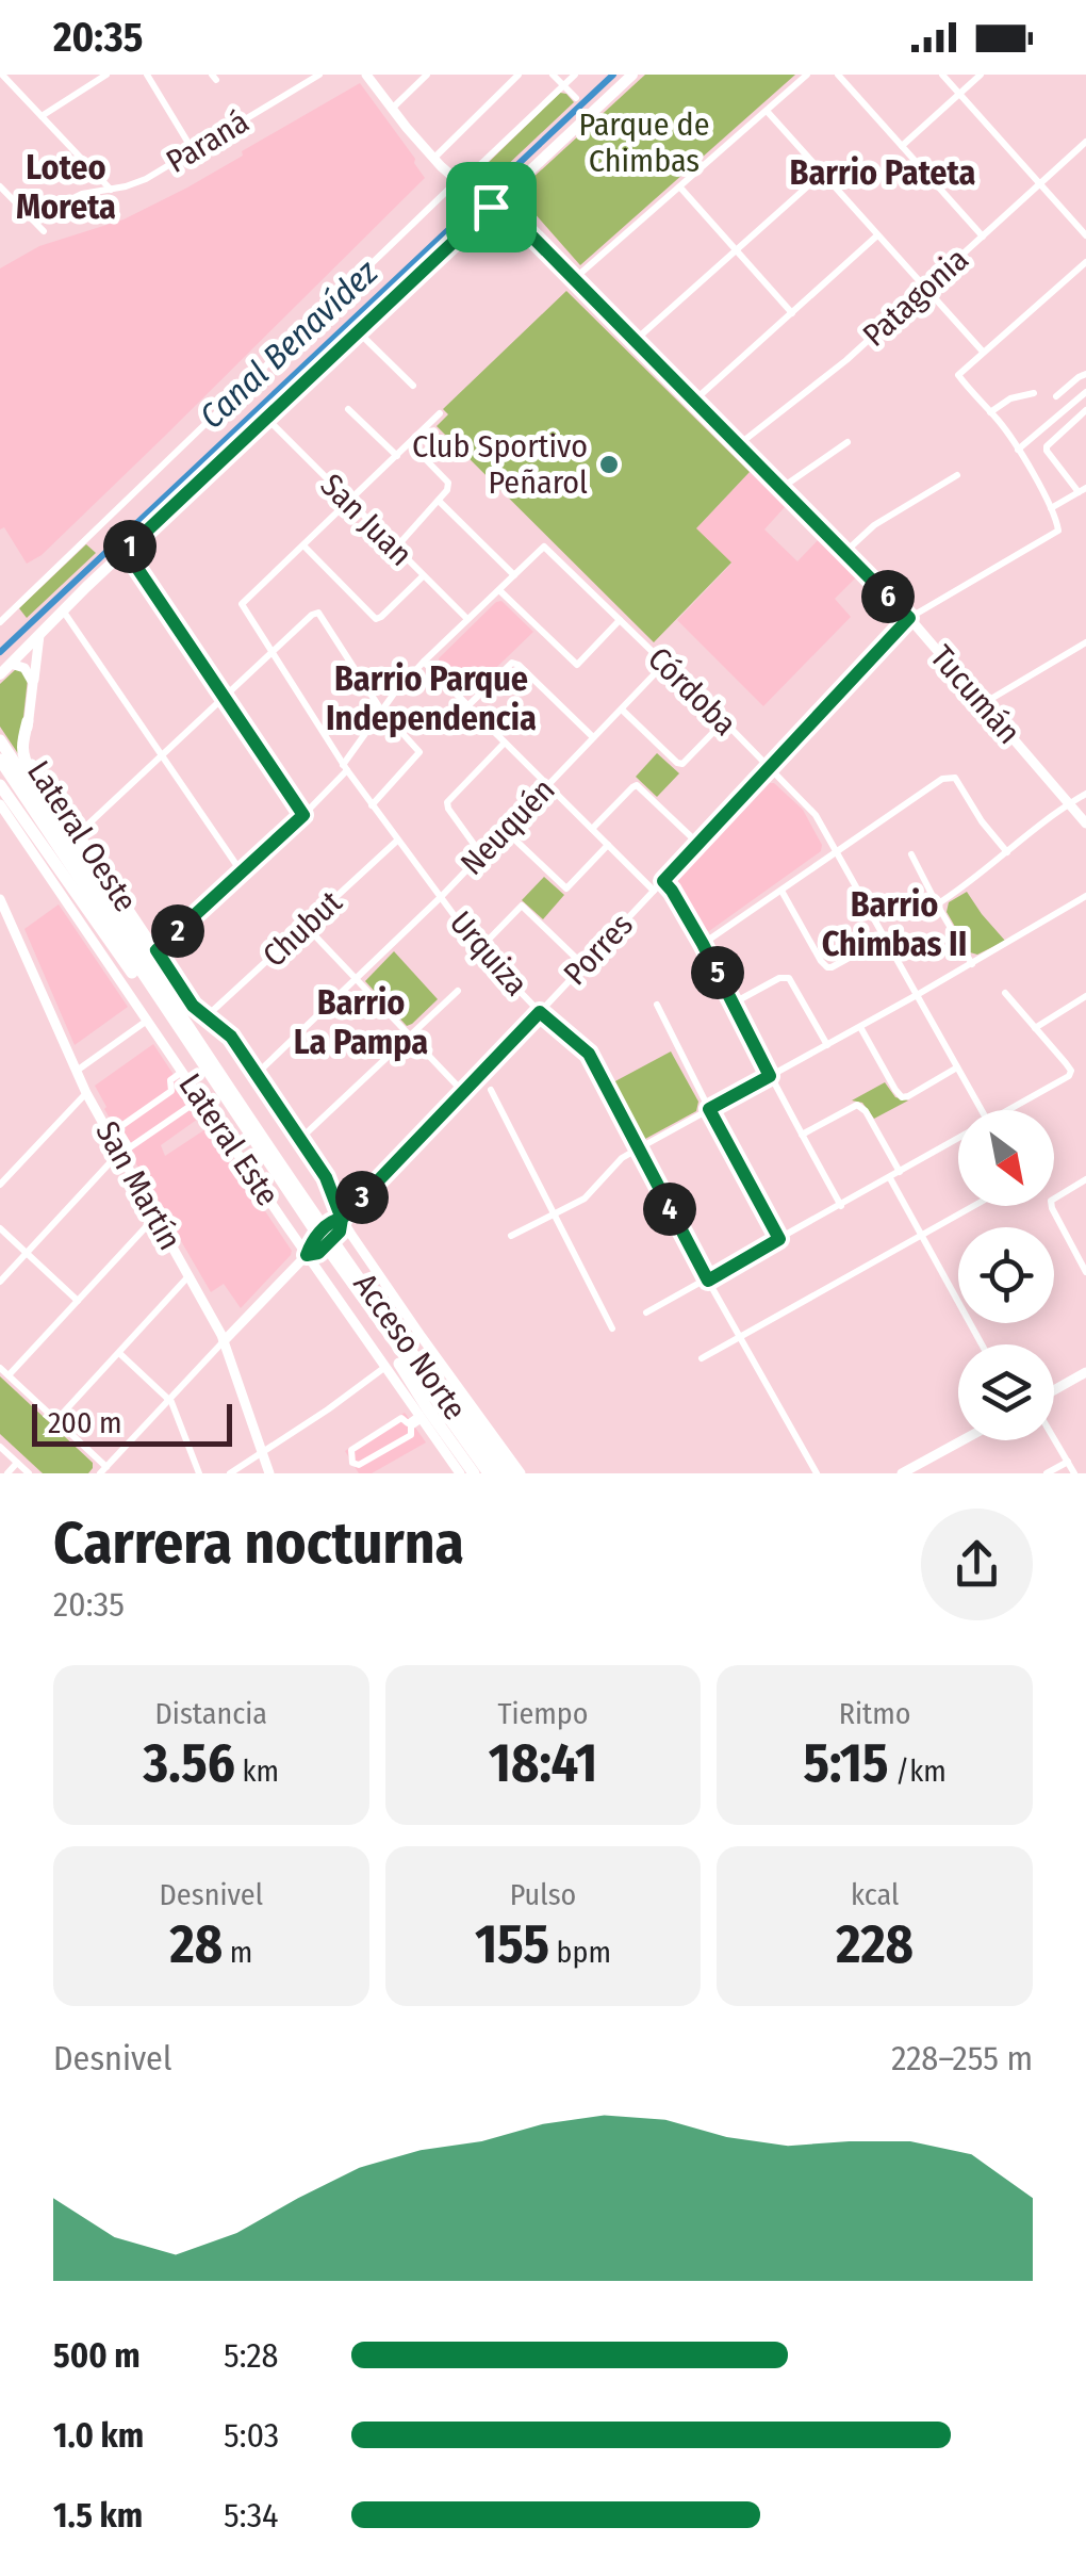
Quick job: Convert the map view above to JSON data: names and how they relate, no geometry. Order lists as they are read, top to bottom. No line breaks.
{"streets":{"highway":["Acceso Norte"],"street":["Paraná","Patagonia","San Juan","Córdoba","Tucumán","Neuquén","Lateral Oeste","Chubut","Porres","Urquiza","Lateral Este","San Martín"]},"crossings":[["Patagonia","Tucumán"],["Córdoba","Neuquén"],["Córdoba","Porres"],["Tucumán","Porres"],["Neuquén","Lateral Oeste"],["Neuquén","Urquiza"],["Lateral Oeste","Chubut"],["Lateral Oeste","Porres"],["Chubut","Urquiza"],["Porres","Urquiza"],["Porres","Lateral Este"],["Porres","San Martín"]],"districts":["Loteo Moreta","Barrio Pateta","Barrio Parque Independencia","Barrio Chimbas II","Barrio La Pampa"],"water":["Canal Benavídez"],"parks":["Parque de Chimbas"],"places":["Club Sportivo Peñarol"],"scale_bar":"200 m","north":"bottom right","page":{"status":"20:35","pins":["1","6","2","5","3","4"],"scale":"200 m","heading":["Carrera nocturna","20:35"],"stats":[["Distancia","3.56 km"],["Tiempo","18:41"],["Ritmo","5:15 /km"],["Desnivel","28 m"],["Pulso","155 bpm"],["kcal","228"]],"chart":["Desnivel","228–255 m"],"list":[{"name":"500 m","note":"5:28"},{"name":"1.0 km","note":"5:03"},{"name":"1.5 km","note":"5:34"}]}}
